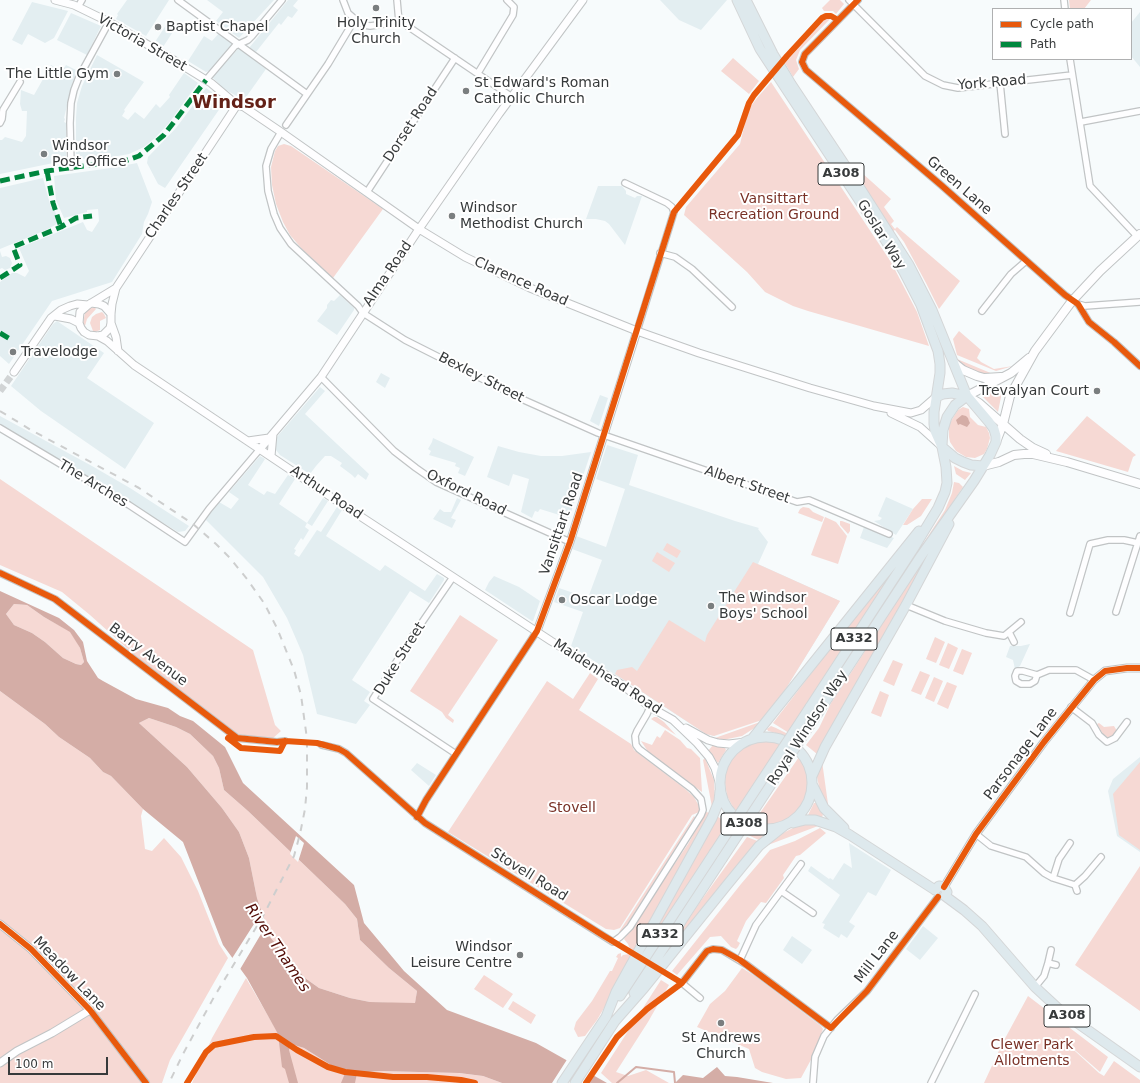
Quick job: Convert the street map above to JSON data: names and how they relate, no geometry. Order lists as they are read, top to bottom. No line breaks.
{"streets":{"main road":["A308","Goslar Way","Clarence Road","A332","Royal Windsor Way"],"street":["Victoria Street","York Road","Dorset Road","Green Lane","Charles Street","Alma Road","Bexley Street","The Arches","Albert Street","Arthur Road","Oxford Road","Vansittart Road","Barry Avenue","Duke Street","Maidenhead Road","Parsonage Lane","Stovell Road","Mill Lane","Meadow Lane"]},"crossings":[["Victoria Street","Clarence Road"],["York Road","Green Lane"],["Dorset Road","Clarence Road"],["A308","Maidenhead Road"],["A308","Parsonage Lane"],["A308","Mill Lane"],["Charles Street","Clarence Road"],["Charles Street","Arthur Road"],["Goslar Way","Clarence Road"],["Goslar Way","Royal Windsor Way"],["Alma Road","Clarence Road"],["Alma Road","Bexley Street"],["Alma Road","The Arches"],["Alma Road","Arthur Road"],["Alma Road","Oxford Road"],["Clarence Road","Bexley Street"],["Clarence Road","Vansittart Road"],["Clarence Road","Royal Windsor Way"],["Bexley Street","Albert Street"],["Bexley Street","Vansittart Road"],["Albert Street","Vansittart Road"],["Arthur Road","Vansittart Road"],["Arthur Road","Duke Street"],["Arthur Road","Maidenhead Road"],["Oxford Road","Vansittart Road"],["Vansittart Road","Duke Street"],["Vansittart Road","Maidenhead Road"],["Vansittart Road","Stovell Road"],["A332","Royal Windsor Way"],["Maidenhead Road","Stovell Road"],["Parsonage Lane","Mill Lane"]],"districts":["Windsor"],"water":["River Thames"],"parks":["Vansittart Recreation Ground","Stovell","Clewer Park Allotments"],"places":["Holy Trinity Church","Baptist Chapel","The Little Gym","St Edward's Roman Catholic Church","Windsor Post Office","Windsor Methodist Church","Travelodge","Trevalyan Court","Oscar Lodge","The Windsor Boys' School","Windsor Leisure Centre","St Andrews Church"],"legend":["Cycle path","Path"],"scale_bar":"100 m"}
